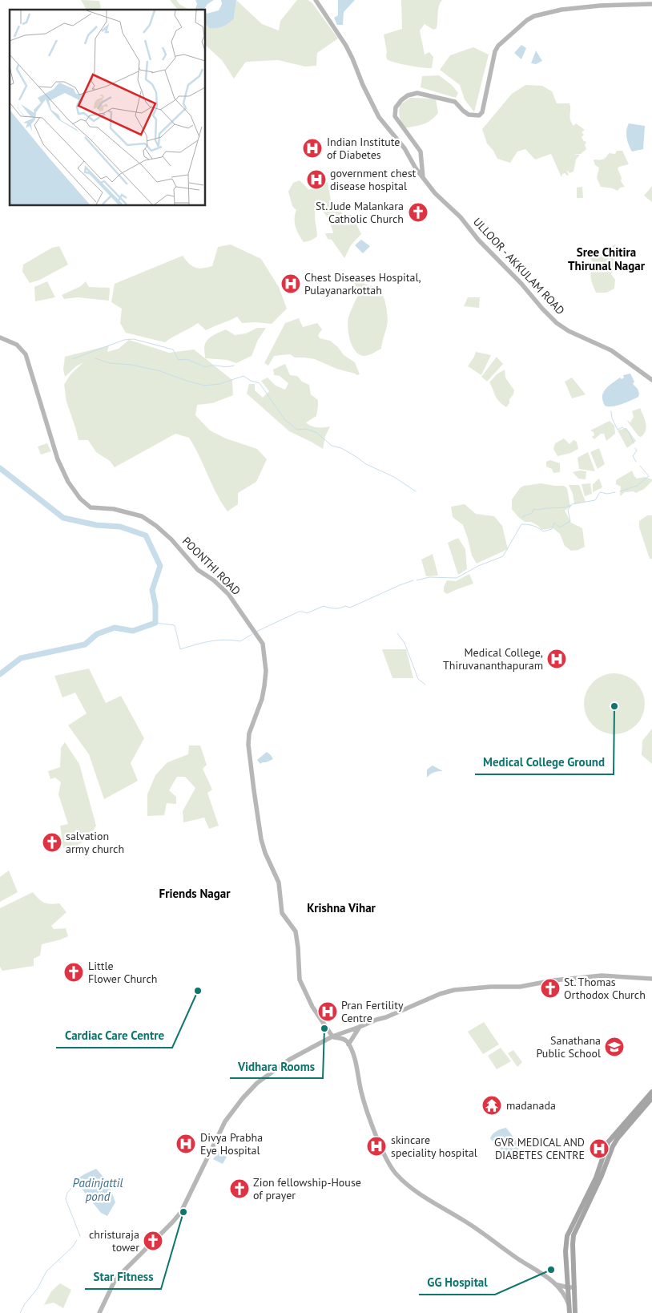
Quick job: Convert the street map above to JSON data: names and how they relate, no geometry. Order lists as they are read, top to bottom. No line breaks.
{"streets":{"main road":["ULLOOR - AKKULAM ROAD","POONTHI ROAD"]},"districts":["Sree Chitira Thirunal Nagar","Friends Nagar","Krishna Vihar"],"water":["Padinjattil pond"],"places":{"hospital":["Indian Institute of Diabetes","government chest disease hospital","Chest Diseases Hospital, Pulayanarkottah","Medical College, Thiruvananthapuram","Pran Fertility Centre","Divya Prabha Eye Hospital","skincare speciality hospital","GVR MEDICAL AND DIABETES CENTRE"],"church":["St. Jude Malankara Catholic Church","salvation army church","Little Flower Church","St. Thomas Orthodox Church","Zion fellowship-House of prayer","christuraja tower"],"other":["Medical College Ground","Cardiac Care Centre","Vidhara Rooms","Star Fitness","GG Hospital"],"school or university":["Sanathana Public School"],"temple":["madanada"]}}
